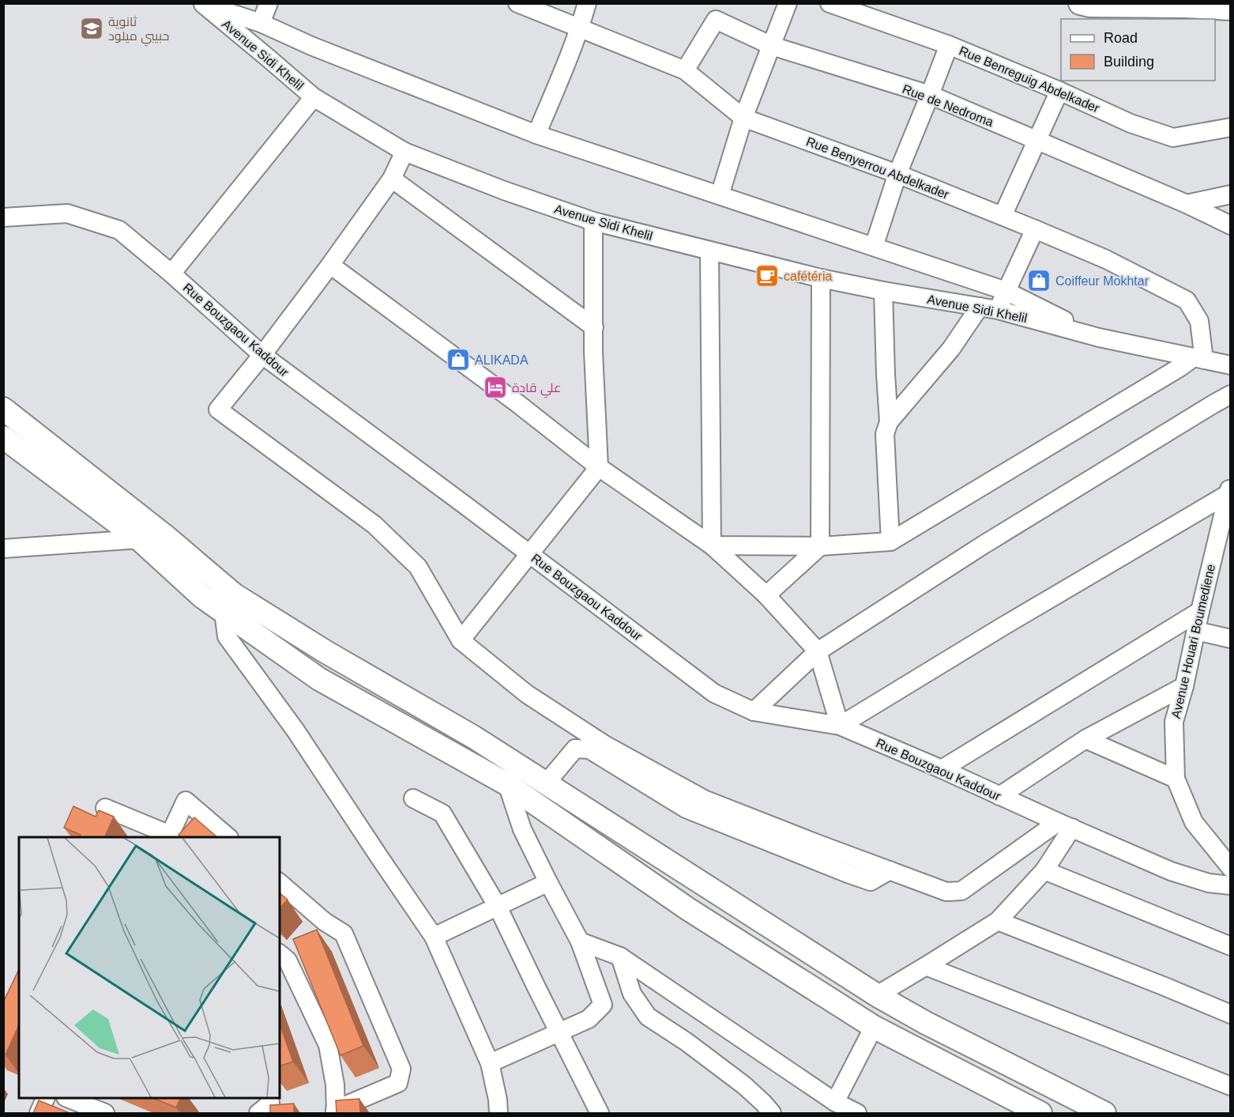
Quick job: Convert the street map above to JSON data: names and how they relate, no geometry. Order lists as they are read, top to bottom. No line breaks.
{"streets":{"street":["Avenue Sidi Khelil","Rue Benreguig Abdelkader","Rue de Nedroma","Rue Benyerrou Abdelkader","Rue Bouzgaou Kaddour","Avenue Houari Boumediene"]},"crossings":[["Avenue Sidi Khelil","Rue Benyerrou Abdelkader"],["Rue de Nedroma","Rue Benyerrou Abdelkader"]],"places":{"school or university":["ثانوية حبيبي ميلود"],"cafe":["cafétéria"],"shop":["Coiffeur Mokhtar","ALIKADA"],"hotel":["علي قادة"]},"legend":["Road","Building"]}
